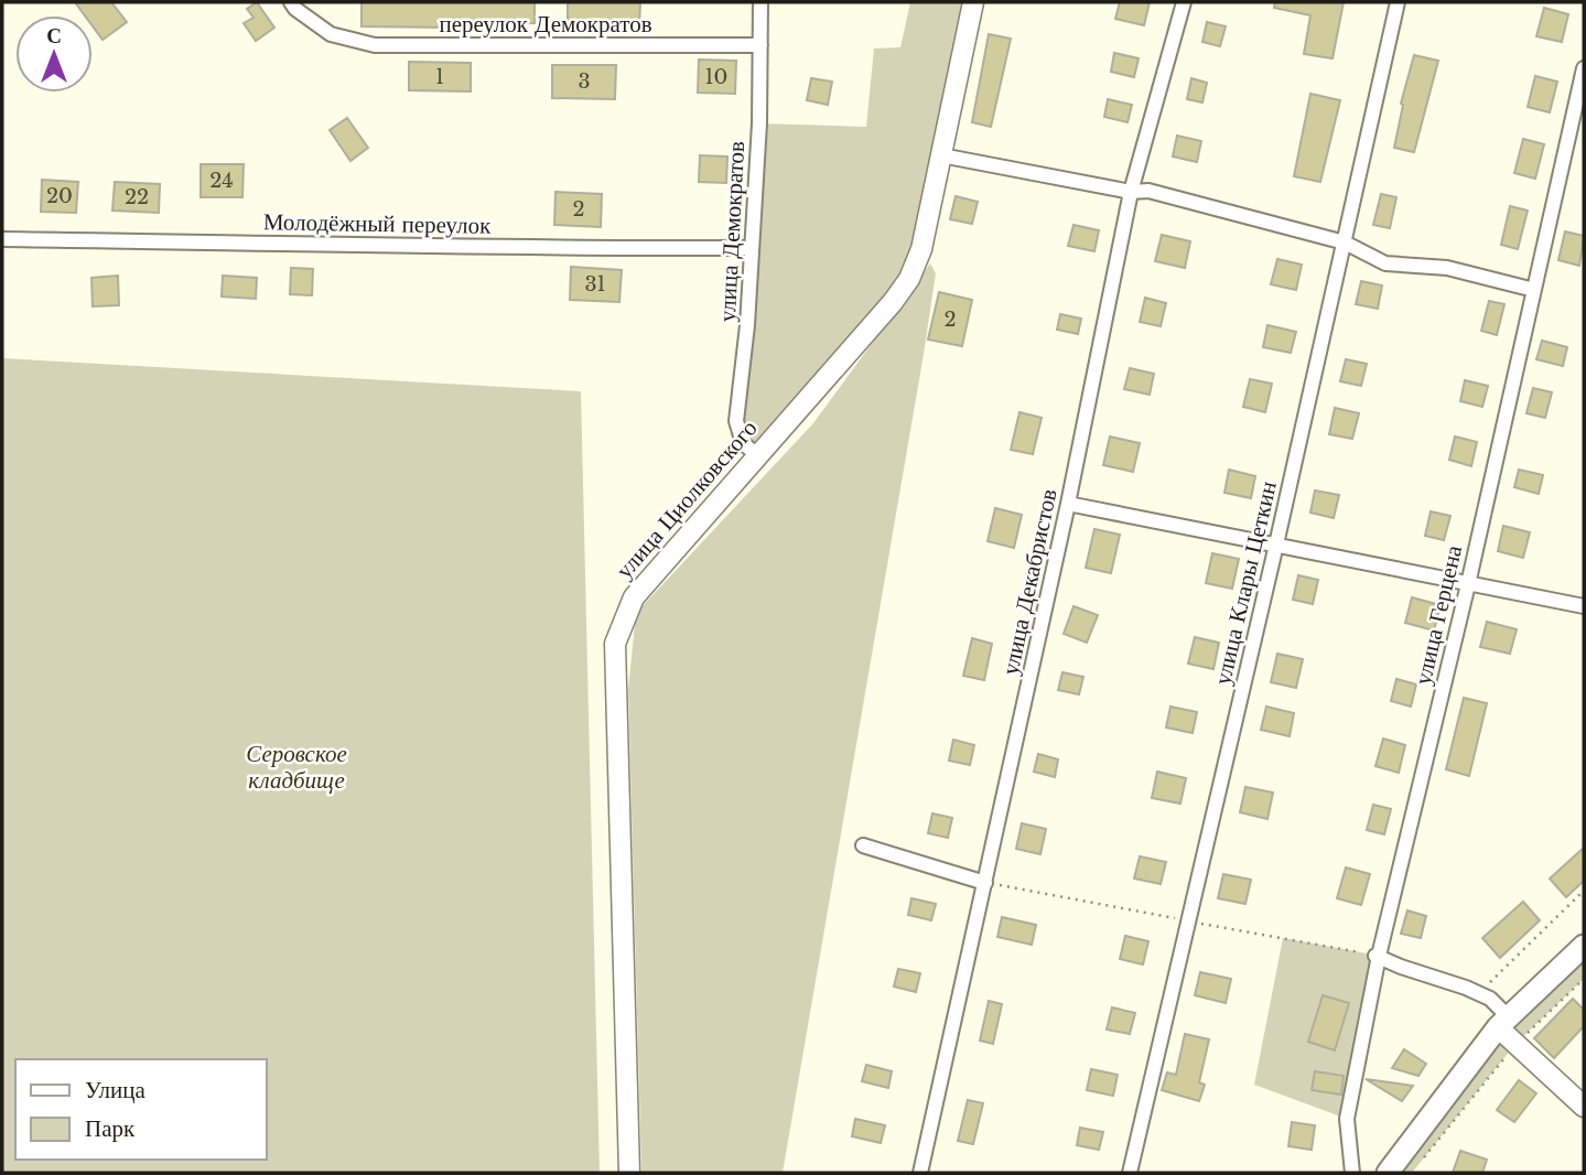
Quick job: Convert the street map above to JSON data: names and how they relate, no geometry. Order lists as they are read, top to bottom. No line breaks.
{"streets":{"main road":["улица Циолковского"],"street":["переулок Демократов","Молодёжный переулок","улица Демократов","улица Декабристов","улица Клары Цеткин","улица Герцена"]},"crossings":[["переулок Демократов","улица Демократов"],["Молодёжный переулок","улица Демократов"],["улица Демократов","улица Циолковского"]],"parks":["Серовское кладбище"],"house_numbers":["1","10","3","24","20","22","2","31","2"],"legend":["Улица","Парк"],"north":"top"}
